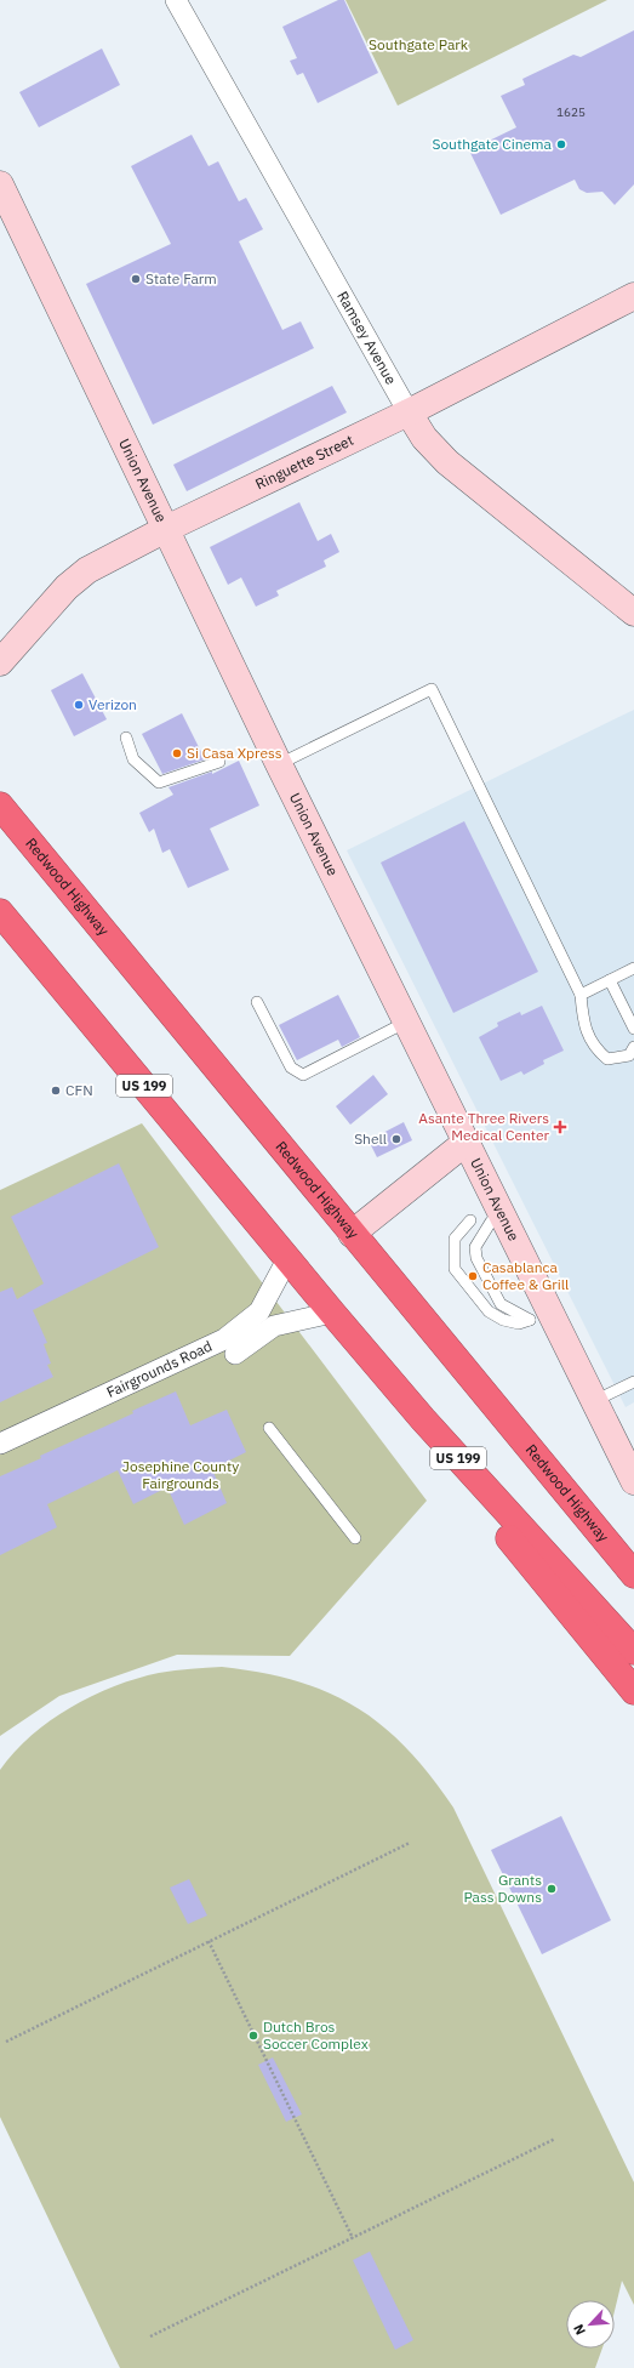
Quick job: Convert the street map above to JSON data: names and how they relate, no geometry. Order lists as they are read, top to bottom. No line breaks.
{"streets":{"highway":["Redwood Highway","US 199"],"street":["Ramsey Avenue","Ringuette Street","Union Avenue","Fairgrounds Road"]},"crossings":[["Ramsey Avenue","Ringuette Street"],["Ringuette Street","Union Avenue"],["US 199","Fairgrounds Road"]],"parks":["Southgate Park","Josephine County Fairgrounds"],"places":{"other":["Southgate Cinema","State Farm","Verizon","Si Casa Xpress","CFN","Shell","Casablanca Coffee & Grill","Grants Pass Downs","Dutch Bros Soccer Complex"],"health":["Asante Three Rivers Medical Center"]},"house_numbers":["1625"],"north":"bottom left"}
